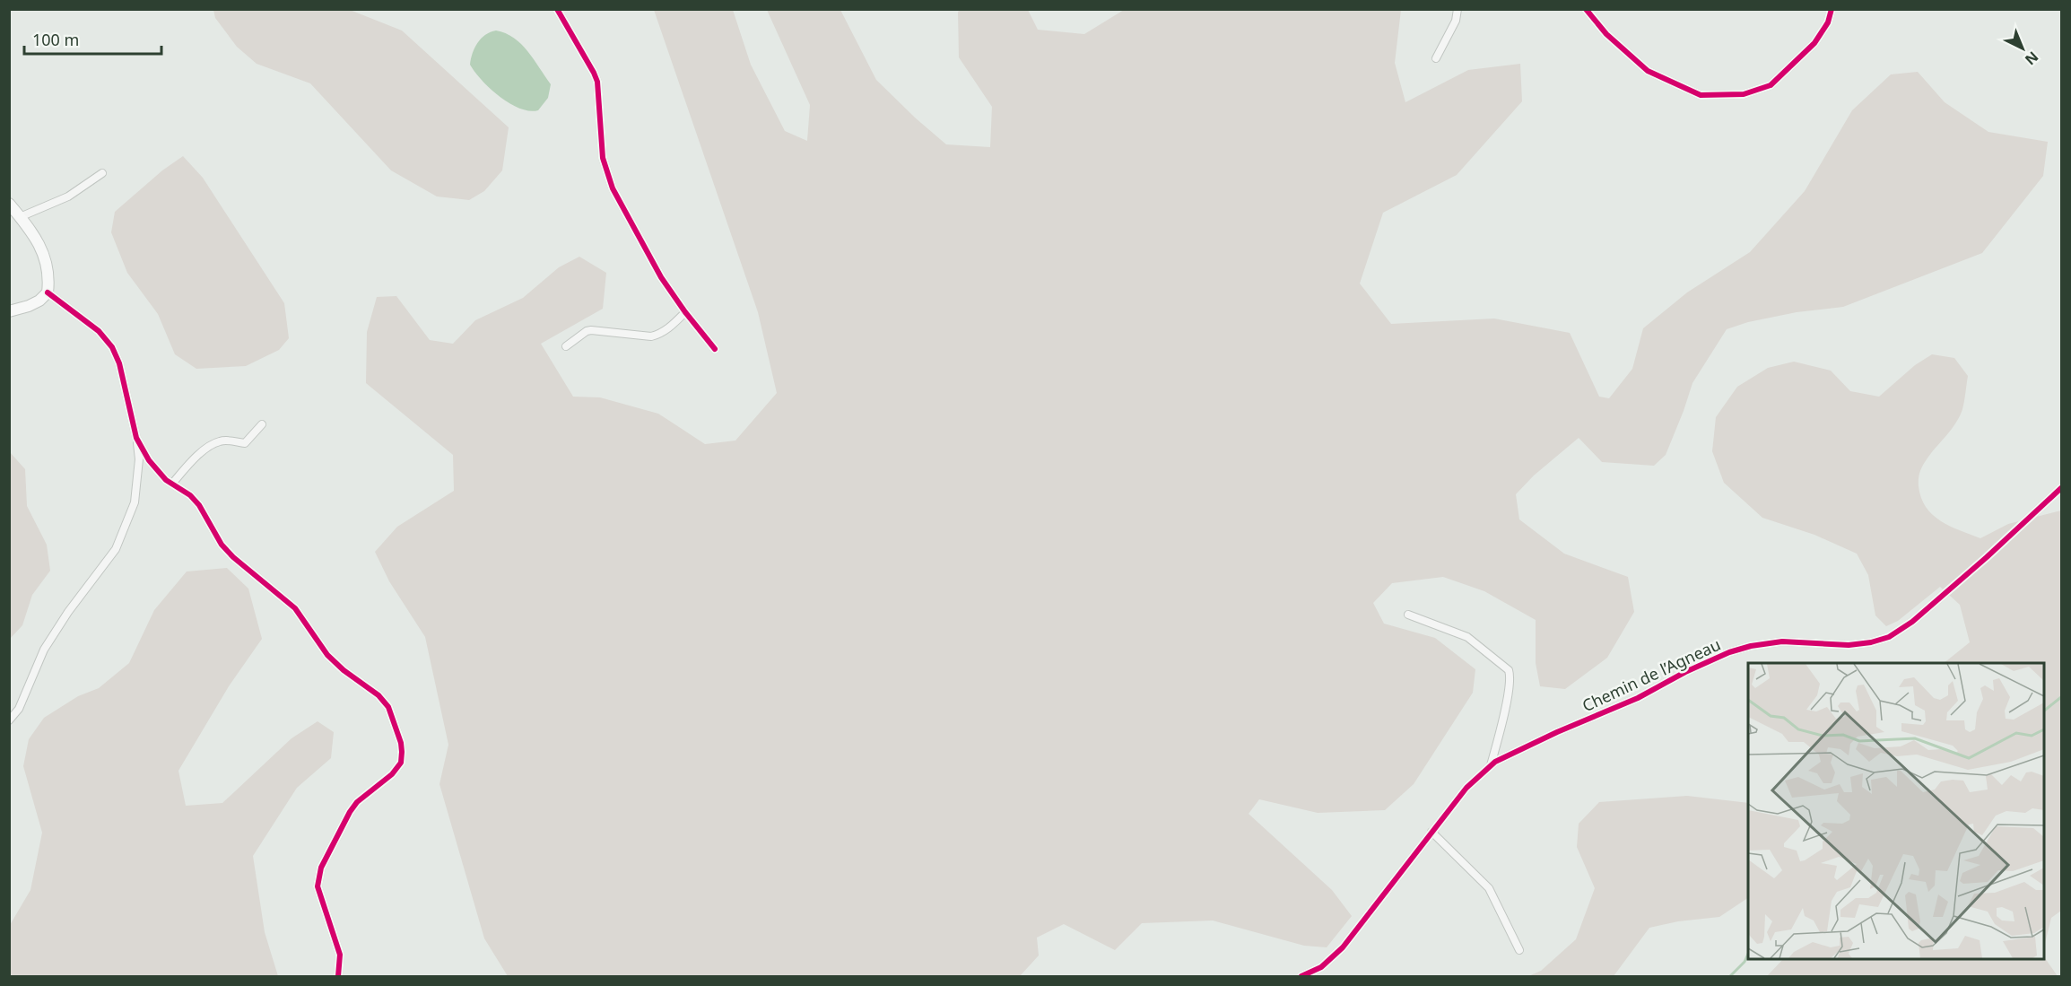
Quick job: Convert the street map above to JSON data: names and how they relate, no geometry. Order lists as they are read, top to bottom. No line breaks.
{"streets":{"street":["Chemin de l’Agneau"]},"scale_bar":"100 m","north":"bottom right"}
